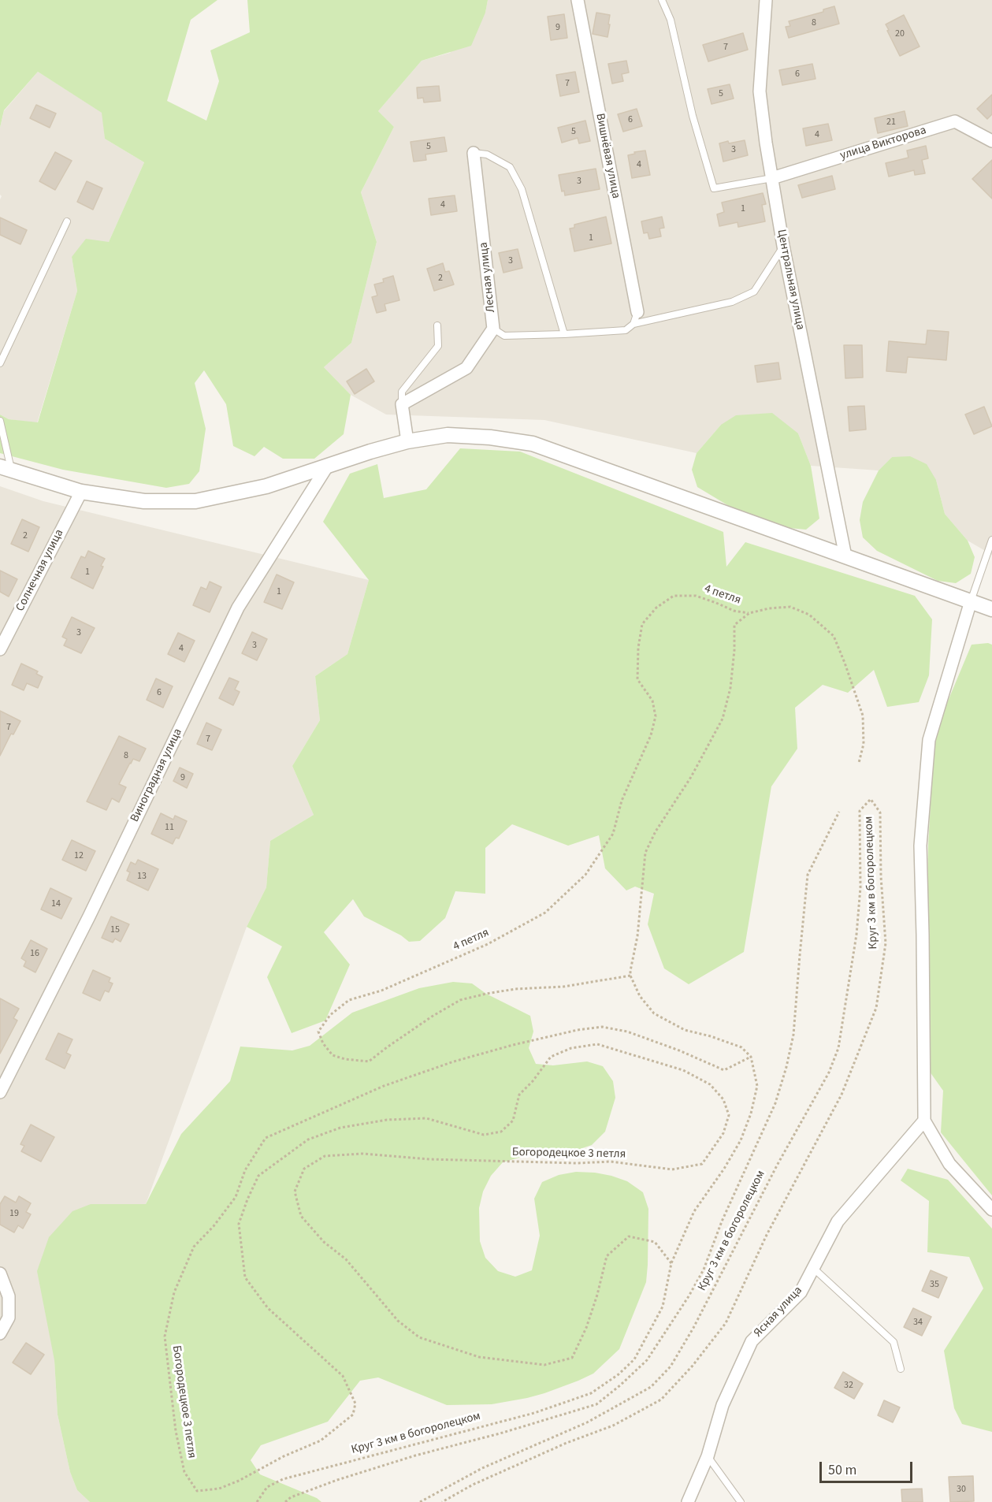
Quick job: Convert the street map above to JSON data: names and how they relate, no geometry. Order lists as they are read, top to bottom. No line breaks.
{"streets":{"street":["улица Викторова","Вишнёвая улица","Лесная улица","Центральная улица","Солнечная улица","Виноградная улица","Ясная улица"],"path":["4 петля","Круг 3 км в богоролецком","Богородецкое 3 петля"]},"crossings":[["улица Викторова","Центральная улица"],["Круг 3 км в богоролецком","Богородецкое 3 петля"]],"house_numbers":["8","9","20","7","6","7","5","6","21","5","4","5","3","4","3","4","1","1","3","2","2","1","1","3","3","4","6","7","7","8","9","11","12","13","14","15","16","19","35","34","32","30"],"scale_bar":"50 m"}
